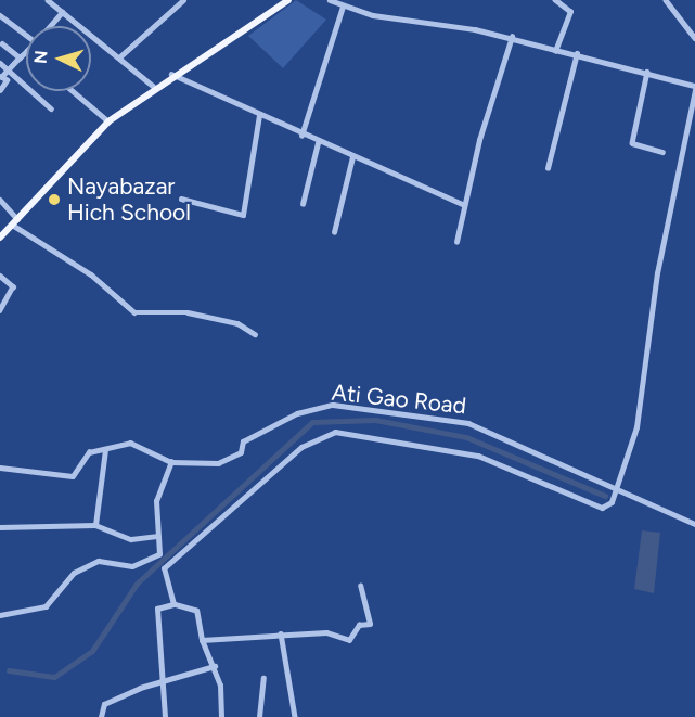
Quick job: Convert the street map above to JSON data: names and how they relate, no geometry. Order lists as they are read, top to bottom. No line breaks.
{"streets":{"street":["Ati Gao Road"]},"places":["Nayabazar Hich School"],"north":"left"}
